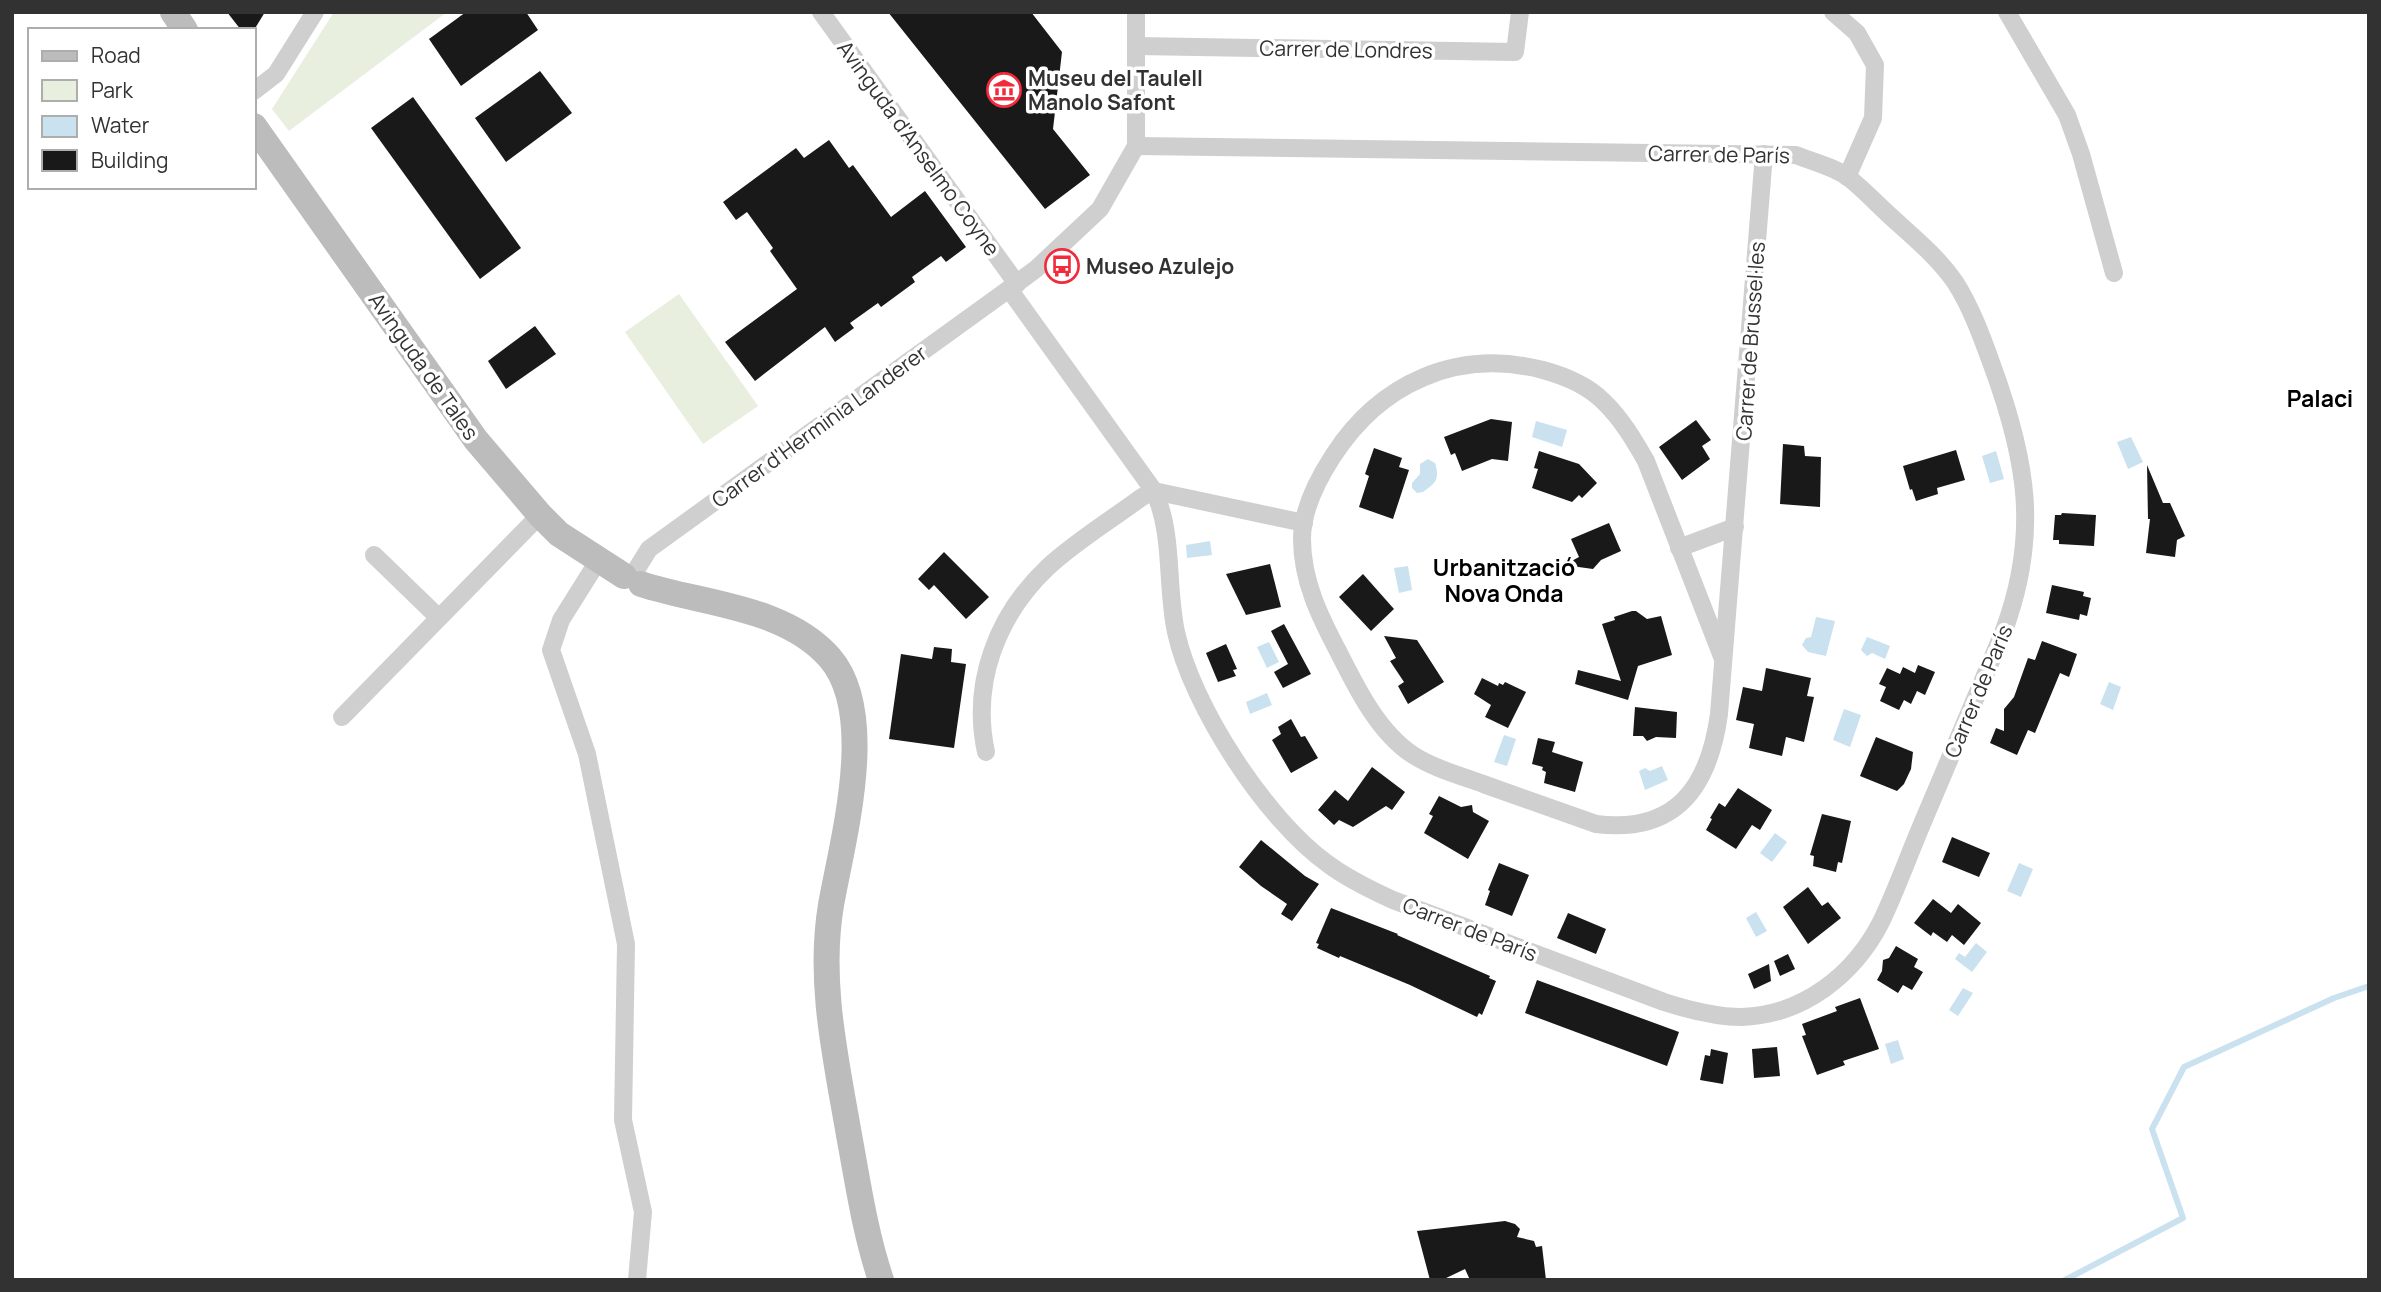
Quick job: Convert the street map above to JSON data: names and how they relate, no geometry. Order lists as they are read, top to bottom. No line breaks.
{"streets":{"main road":["Avinguda de Tales"],"street":["Carrer de Londres","Avinguda d'Anselmo Coyne","Carrer de París","Carrer de Brussel·les","Carrer d'Herminia Landerer"]},"crossings":[["Avinguda d'Anselmo Coyne","Carrer de París"],["Avinguda d'Anselmo Coyne","Carrer d'Herminia Landerer"],["Carrer de París","Carrer de Brussel·les"],["Carrer de París","Carrer d'Herminia Landerer"],["Avinguda de Tales","Carrer d'Herminia Landerer"]],"districts":["Palaci","Urbanització Nova Onda"],"places":{"museum":["Museu del Taulell Manolo Safont"],"bus stop":["Museo Azulejo"]},"legend":["Road","Park","Water","Building"]}
